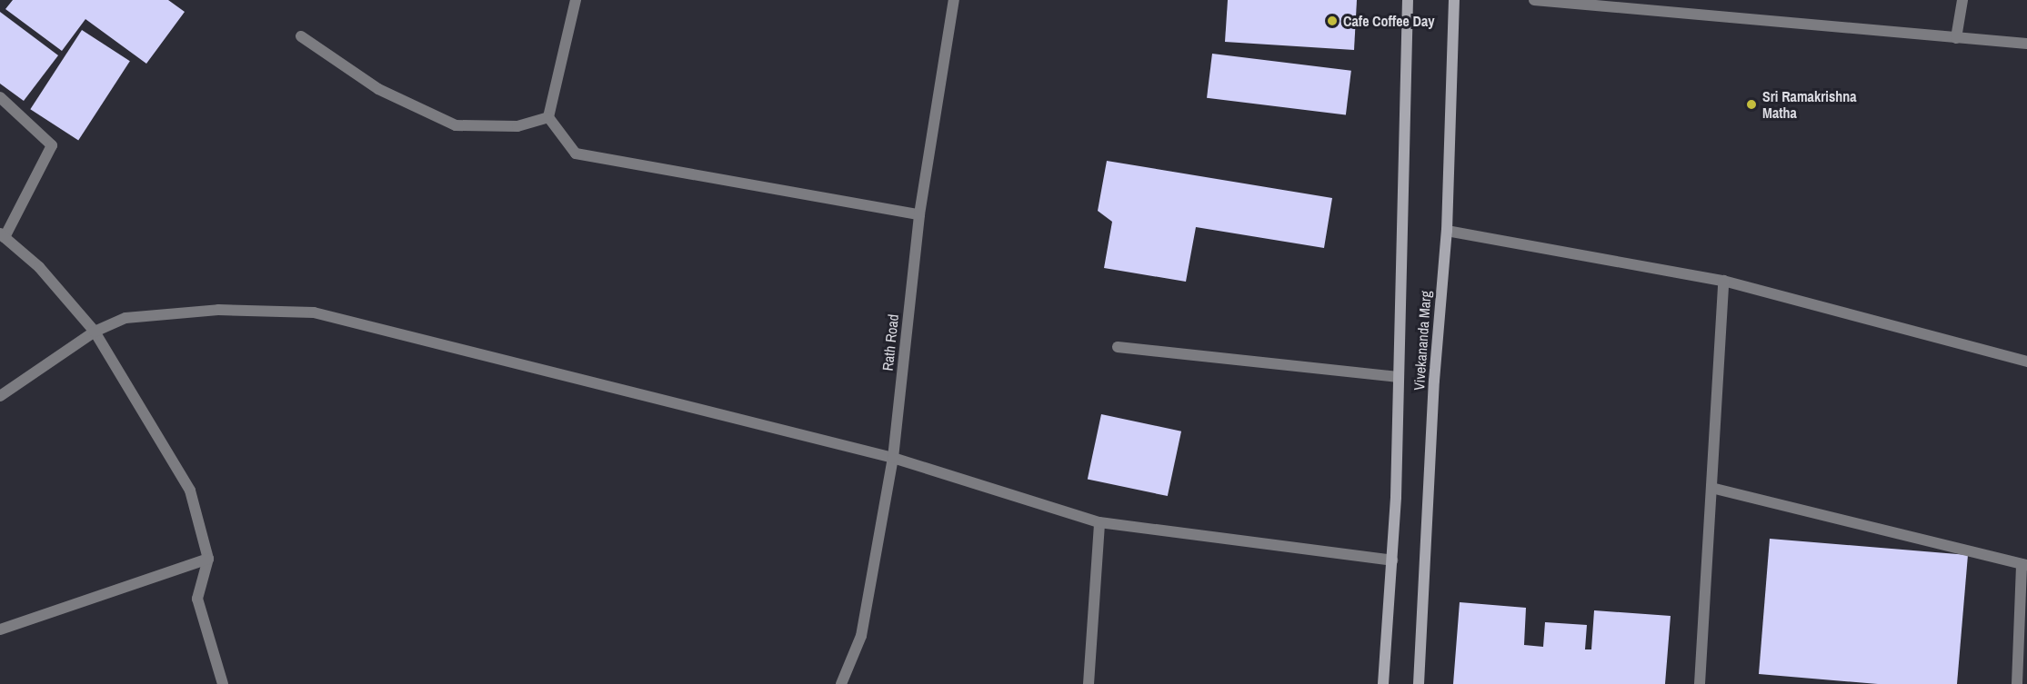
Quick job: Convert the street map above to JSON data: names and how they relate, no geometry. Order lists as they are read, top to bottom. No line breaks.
{"streets":{"main road":["Vivekananda Marg"],"street":["Rath Road"]},"places":["Cafe Coffee Day","Sri Ramakrishna Matha"]}
